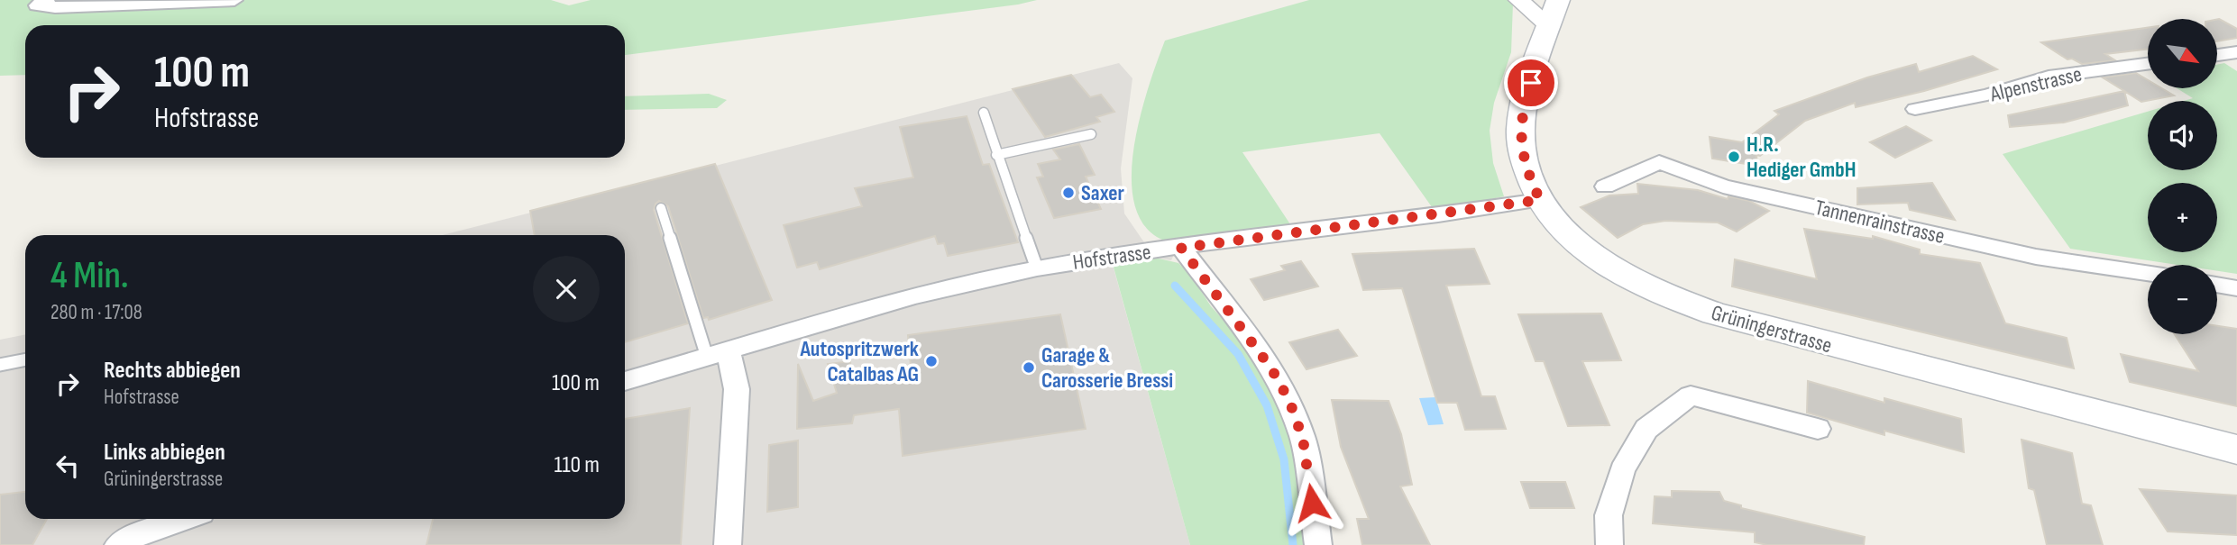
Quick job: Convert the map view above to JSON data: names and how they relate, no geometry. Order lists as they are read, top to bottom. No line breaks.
{"streets":{"main road":["Grüningerstrasse"],"street":["Alpenstrasse","Tannenrainstrasse","Hofstrasse"]},"crossings":[["Hofstrasse","Grüningerstrasse"]],"places":["H.R. Hediger GmbH","Saxer","Autospritzwerk Catalbas AG","Garage & Carosserie Bressi"],"north":"bottom right","page":{"map_buttons":["+","−"],"turn":["100 m","Hofstrasse"],"heading":["4 Min.","280 m · 17:08"],"list":[{"name":"Rechts abbiegen","note":"Hofstrasse","value":"100 m"},{"name":"Links abbiegen","note":"Grüningerstrasse","value":"110 m"}]}}
